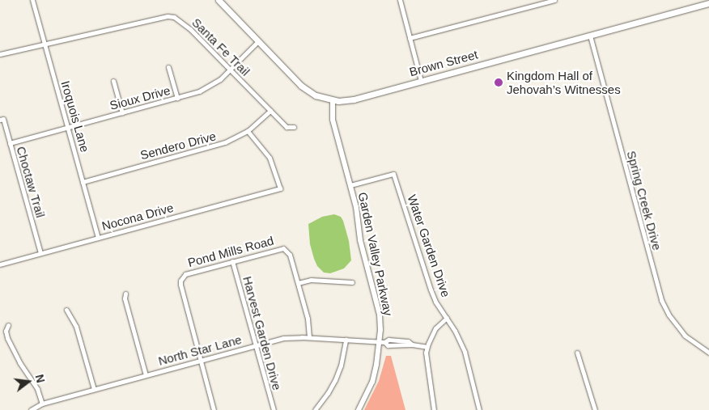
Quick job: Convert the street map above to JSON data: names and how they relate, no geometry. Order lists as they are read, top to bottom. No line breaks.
{"streets":{"main road":["Brown Street"],"street":["Santa Fe Trail","Sioux Drive","Iroquois Lane","Sendero Drive","Choctaw Trail","Spring Creek Drive","Nocona Drive","Water Garden Drive","Pond Mills Road","Garden Valley Parkway","Harvest Garden Drive","North Star Lane"]},"crossings":[["Santa Fe Trail","Sioux Drive"],["Santa Fe Trail","Iroquois Lane"],["Santa Fe Trail","Sendero Drive"],["Brown Street","Sioux Drive"],["Brown Street","Spring Creek Drive"],["Brown Street","Garden Valley Parkway"],["Sioux Drive","Iroquois Lane"],["Sioux Drive","Choctaw Trail"],["Iroquois Lane","Sendero Drive"],["Iroquois Lane","Nocona Drive"],["Sendero Drive","Nocona Drive"],["Choctaw Trail","Nocona Drive"],["Water Garden Drive","Garden Valley Parkway"],["Pond Mills Road","Harvest Garden Drive"],["Pond Mills Road","North Star Lane"],["Garden Valley Parkway","North Star Lane"],["Harvest Garden Drive","North Star Lane"]],"places":["Kingdom Hall of Jehovah’s Witnesses"],"north":"right"}
